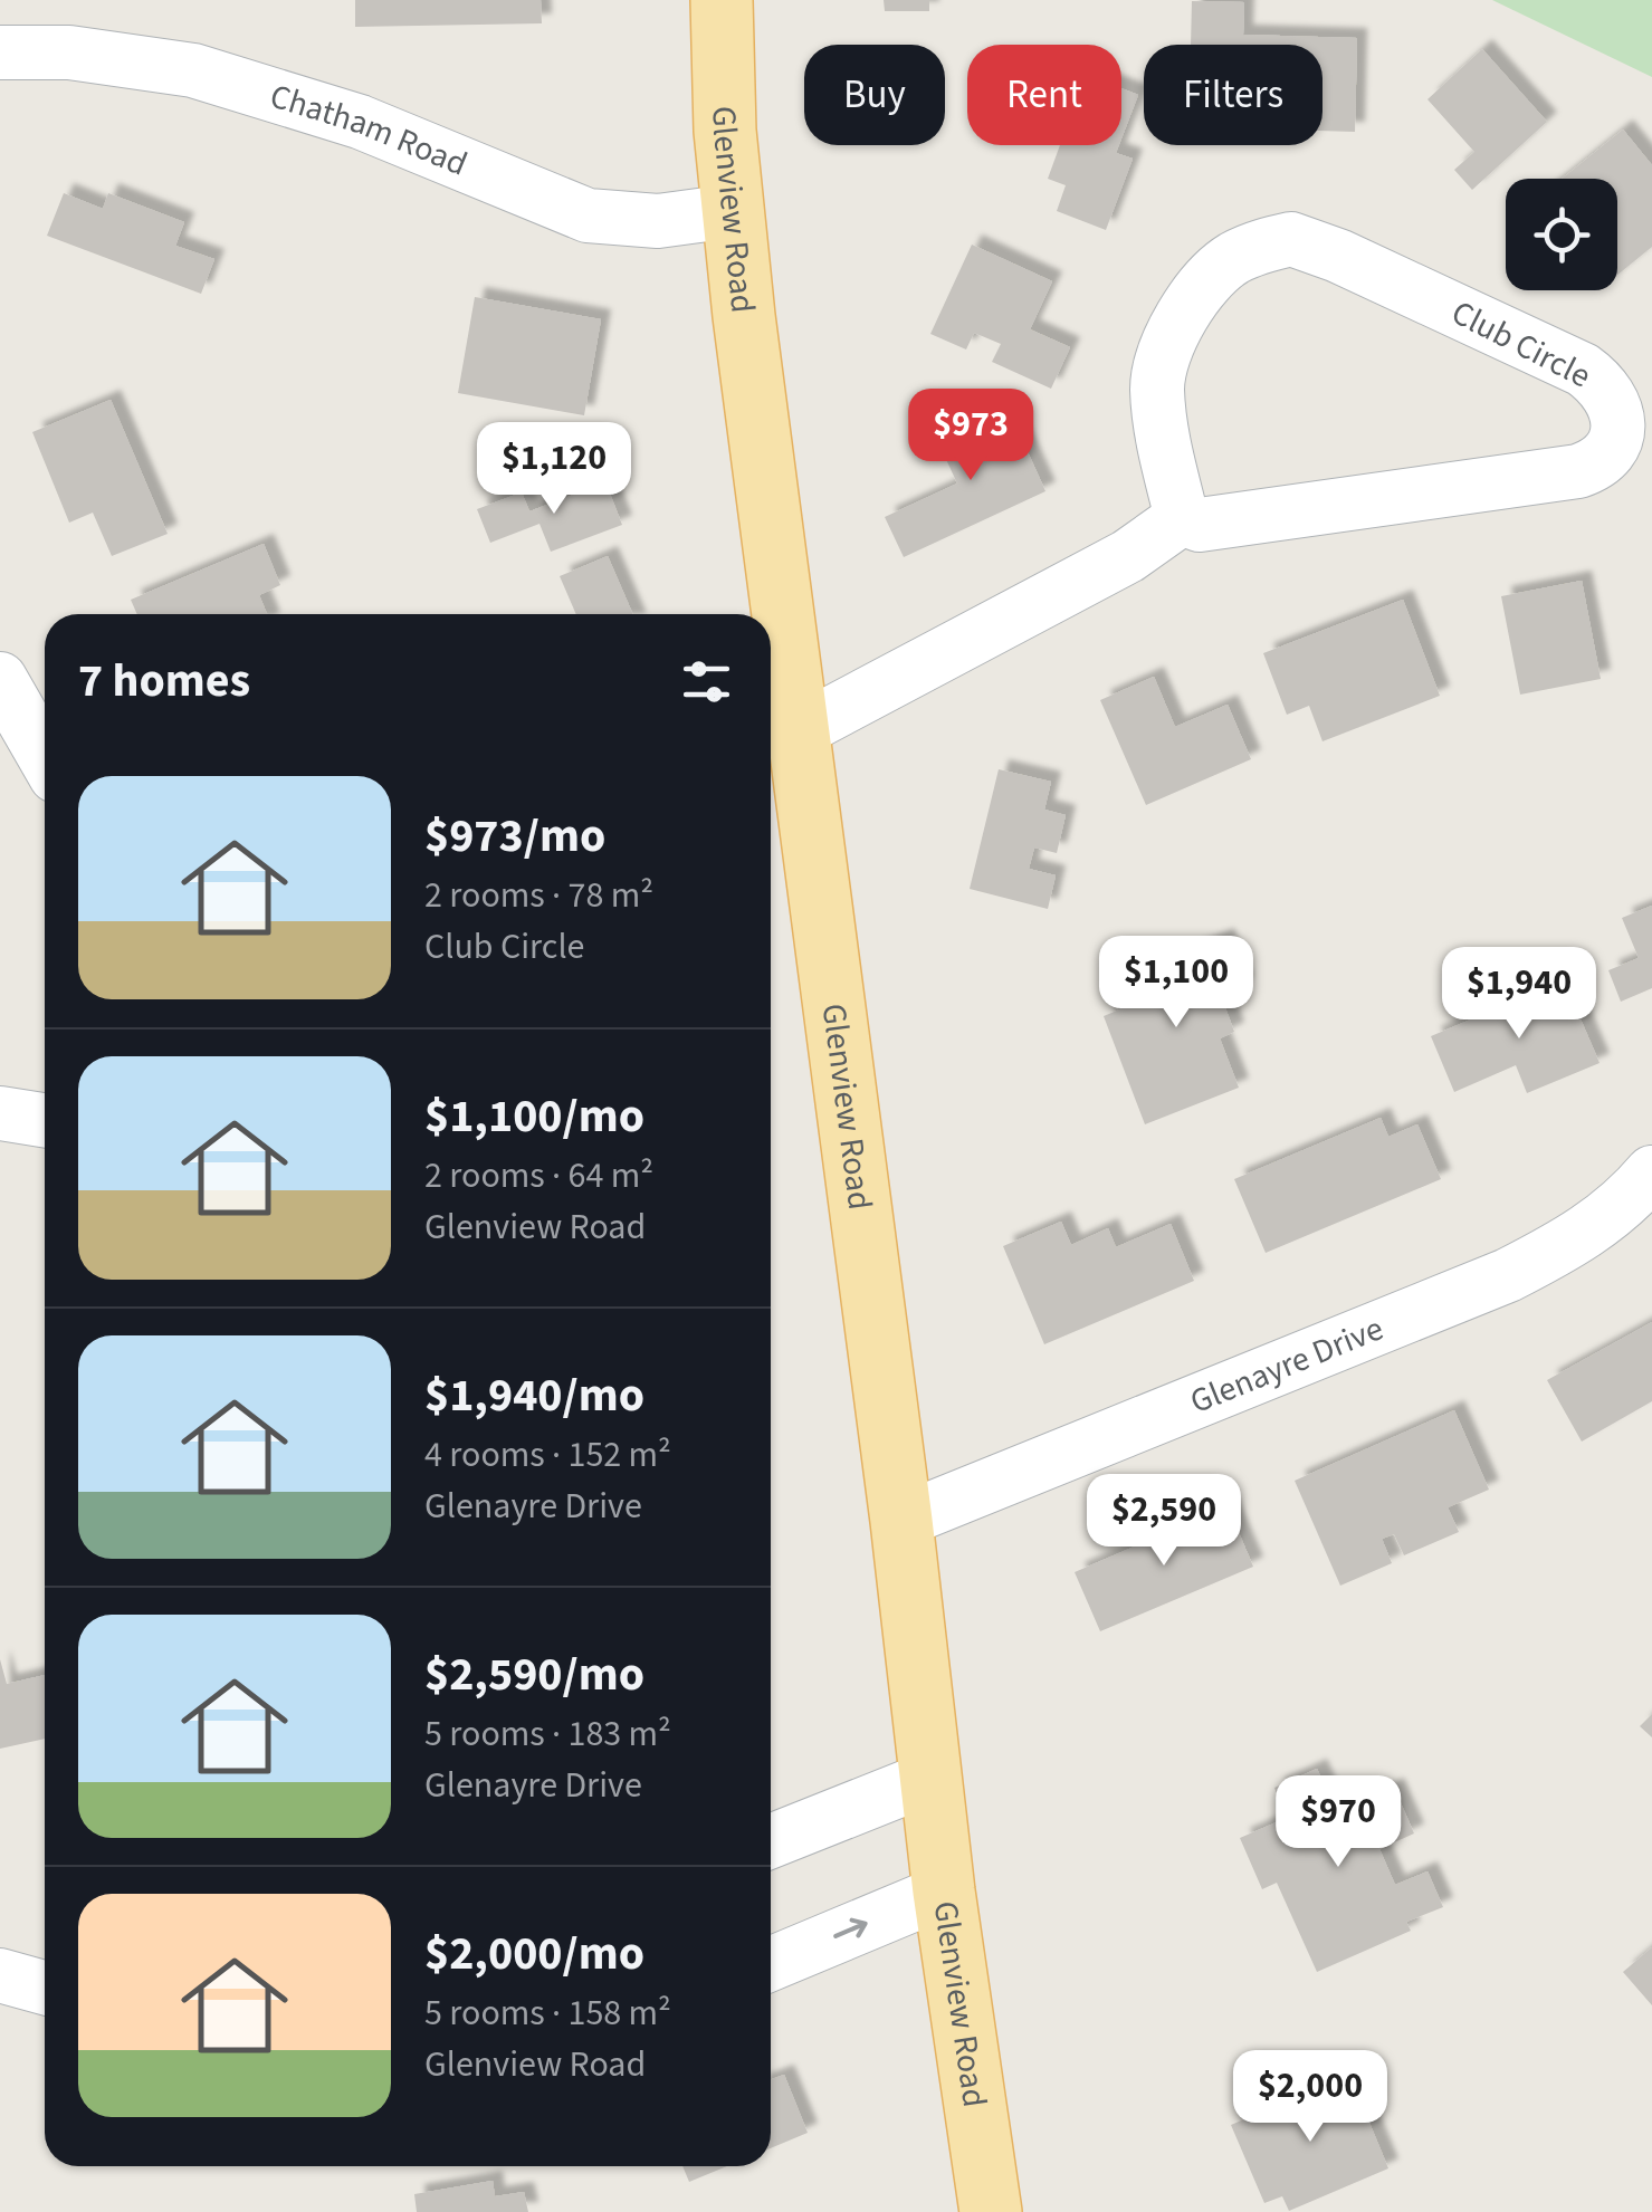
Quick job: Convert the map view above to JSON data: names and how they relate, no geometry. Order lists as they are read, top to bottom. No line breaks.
{"streets":{"main road":["Glenview Road"],"street":["Chatham Road","Club Circle","Glenayre Drive"]},"crossings":[["Chatham Road","Glenview Road"],["Glenview Road","Glenayre Drive"]],"page":{"chip":["Buy","Rent","Filters"],"price":["$973","$1,120","$1,100","$1,940","$2,590","$970","$2,000"],"heading":"7 homes","list":[{"name":"$973/mo","note":"2 rooms · 78 m² · Club Circle"},{"name":"$1,100/mo","note":"2 rooms · 64 m² · Glenview Road"},{"name":"$1,940/mo","note":"4 rooms · 152 m² · Glenayre Drive"},{"name":"$2,590/mo","note":"5 rooms · 183 m² · Glenayre Drive"},{"name":"$2,000/mo","note":"5 rooms · 158 m² · Glenview Road"}]}}
